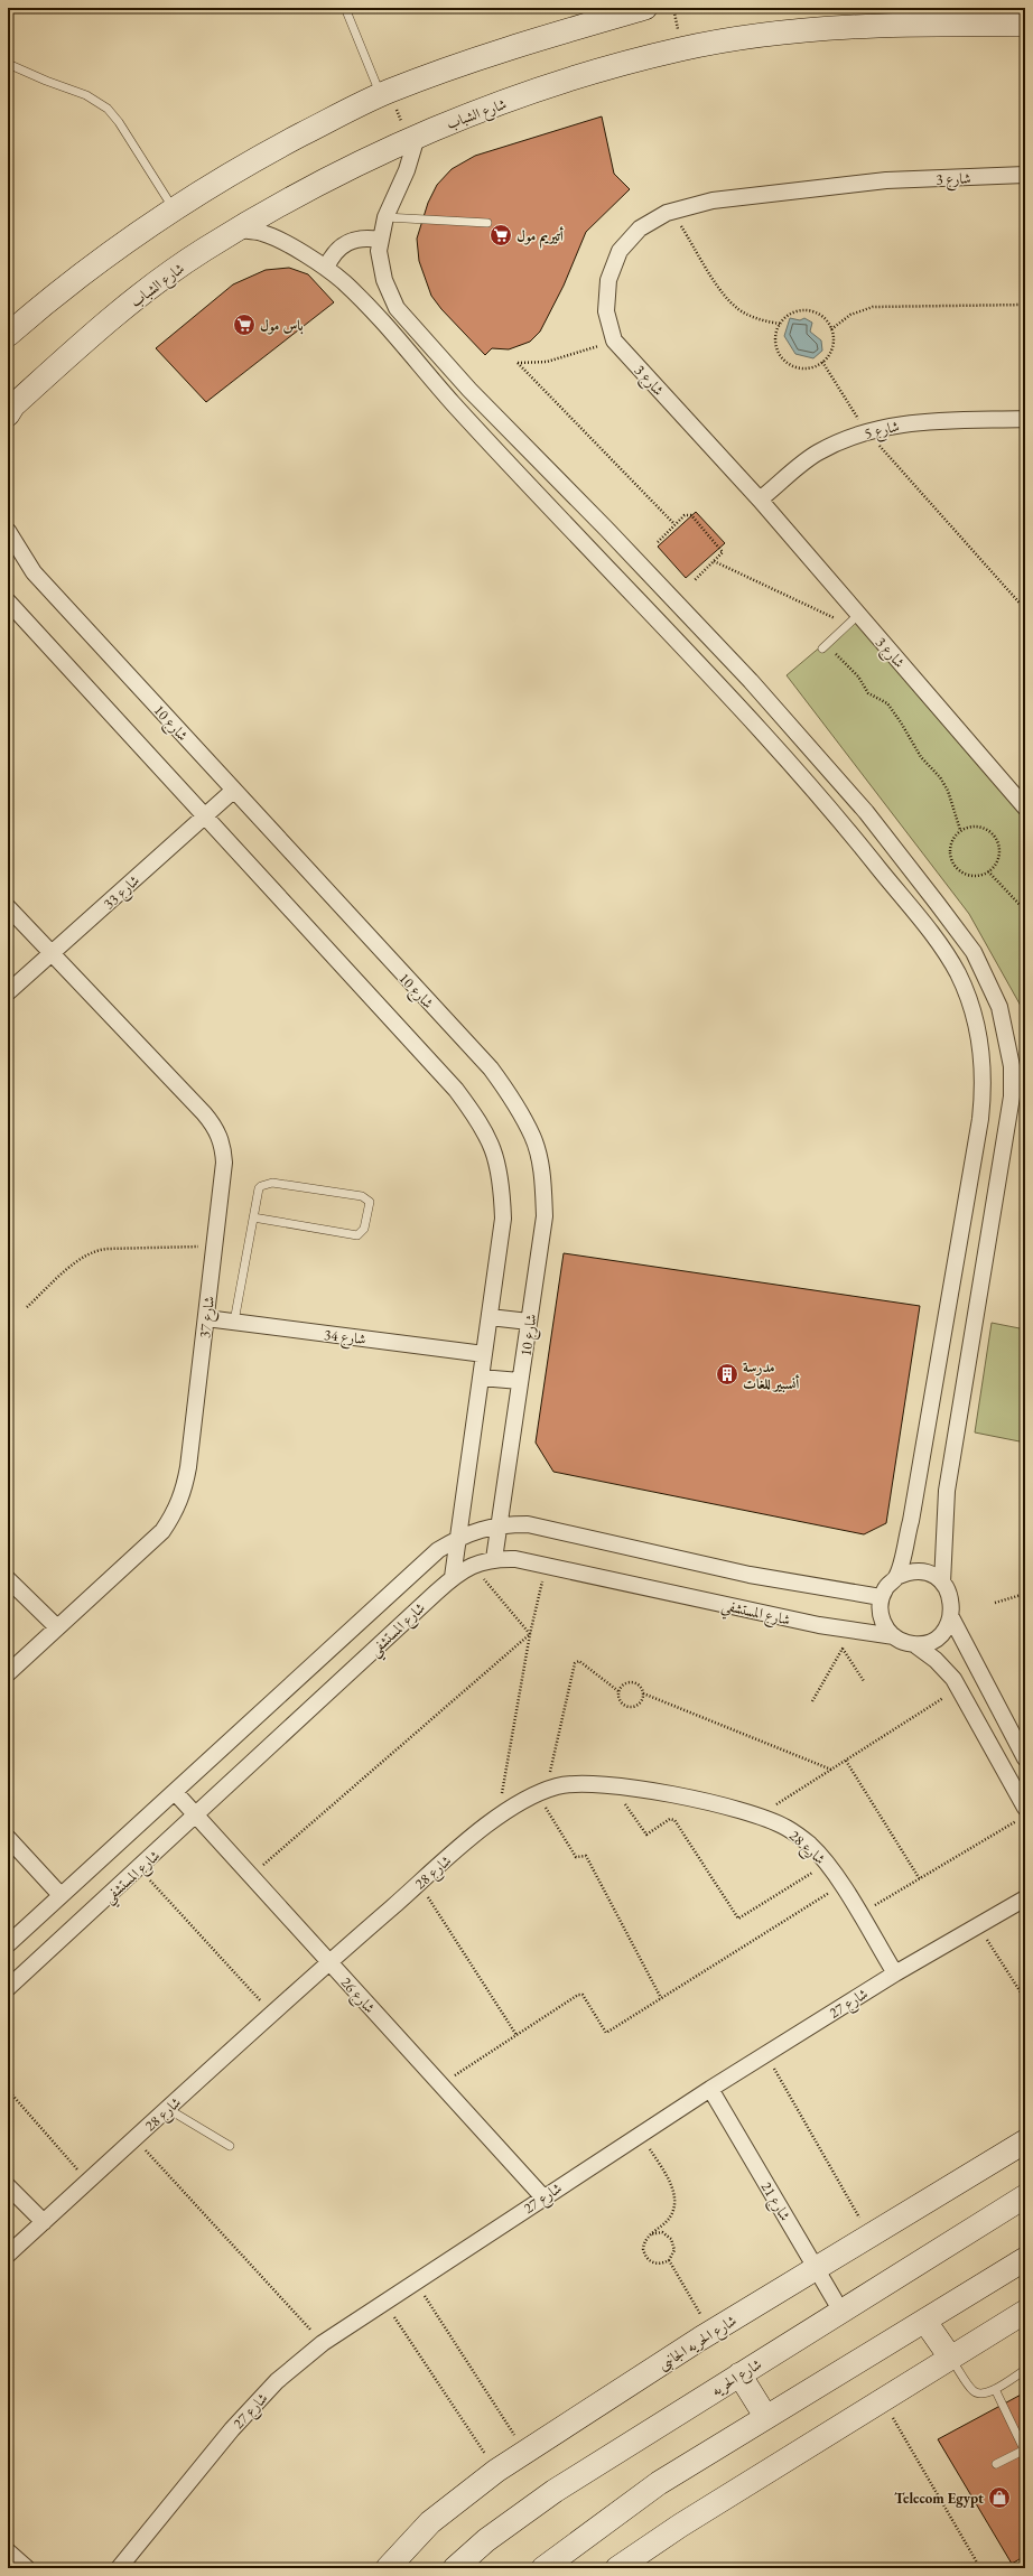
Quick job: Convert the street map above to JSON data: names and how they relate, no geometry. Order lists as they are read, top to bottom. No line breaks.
{"streets":{"street":["شارع الشباب","شارع 3","شارع 5","شارع 10","شارع 33","شارع 37","شارع 34","شارع المستشفي","شارع 28","شارع 26","شارع 27","شارع 21","شارع الحريه الجانبى","شارع الحريه"]},"crossings":[["شارع 3","شارع 5"],["شارع 10","شارع 33"],["شارع 10","شارع المستشفي"],["شارع 33","شارع 37"],["شارع 37","شارع 34"],["شارع المستشفي","شارع 26"],["شارع 28","شارع 26"],["شارع 28","شارع 27"],["شارع 26","شارع 27"],["شارع 27","شارع 21"],["شارع 21","شارع الحريه الجانبى"],["شارع 21","شارع الحريه"]],"places":{"supermarket":["أتيريم مول","باس مول"],"building":["مدرسة أنسبير للغات"],"shop":["Telecom Egypt"]}}
